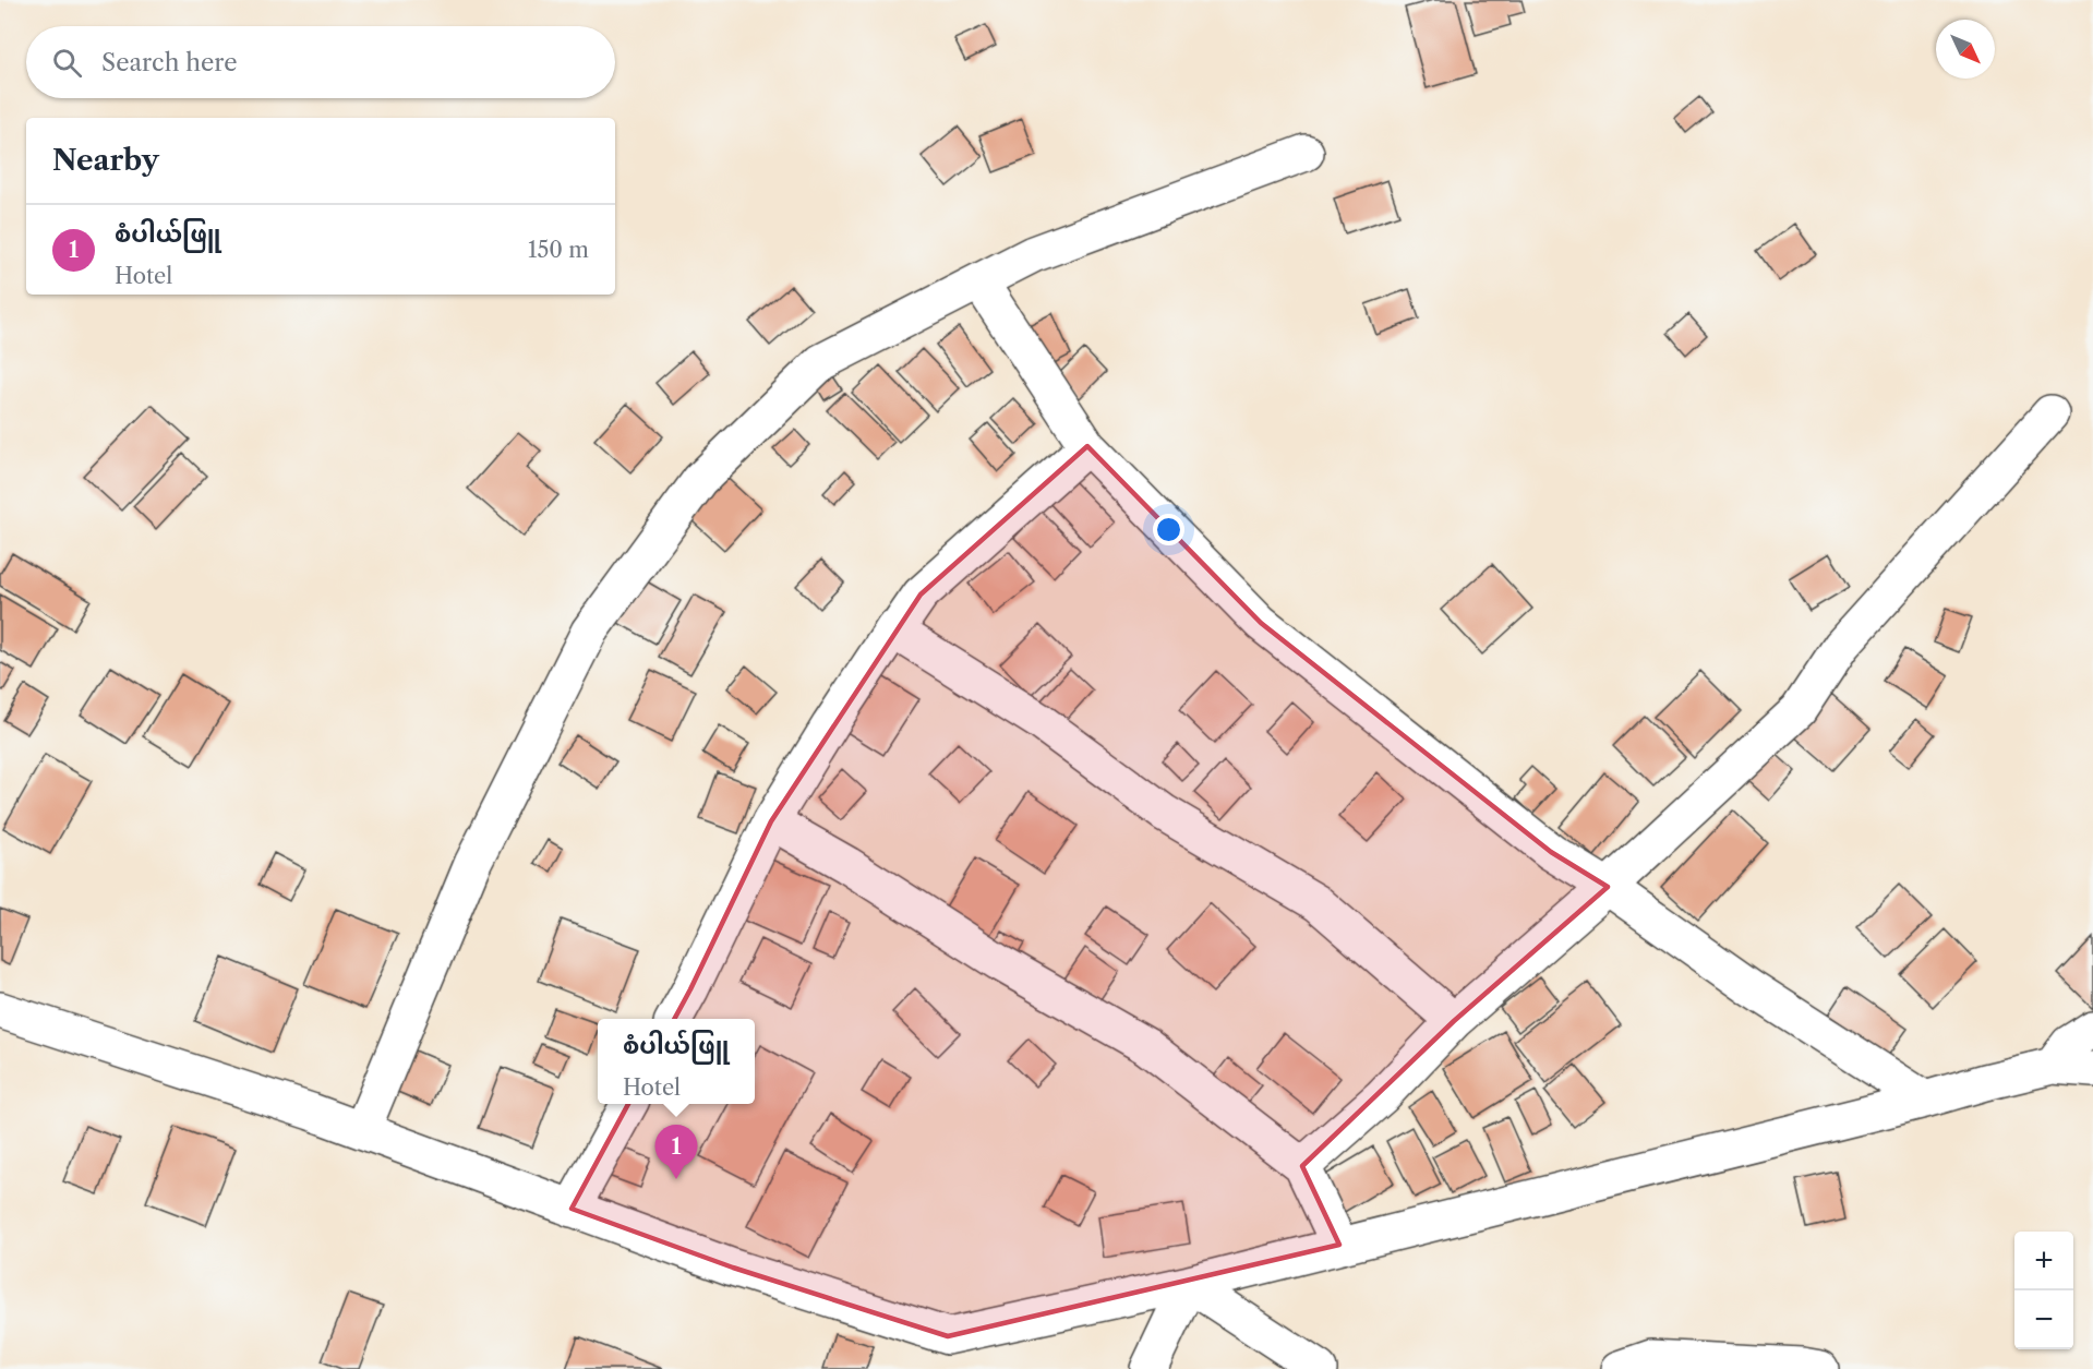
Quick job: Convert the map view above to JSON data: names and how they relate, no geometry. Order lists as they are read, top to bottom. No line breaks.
{"north":"bottom right","page":{"search":"Search here","heading":"Nearby","list":[{"mark":"1","name":"စံပါယ်ဖြူ","note":"Hotel","value":"150 m"}],"popup":["စံပါယ်ဖြူ","Hotel"],"pins":"1","map_buttons":["+","−"]}}
